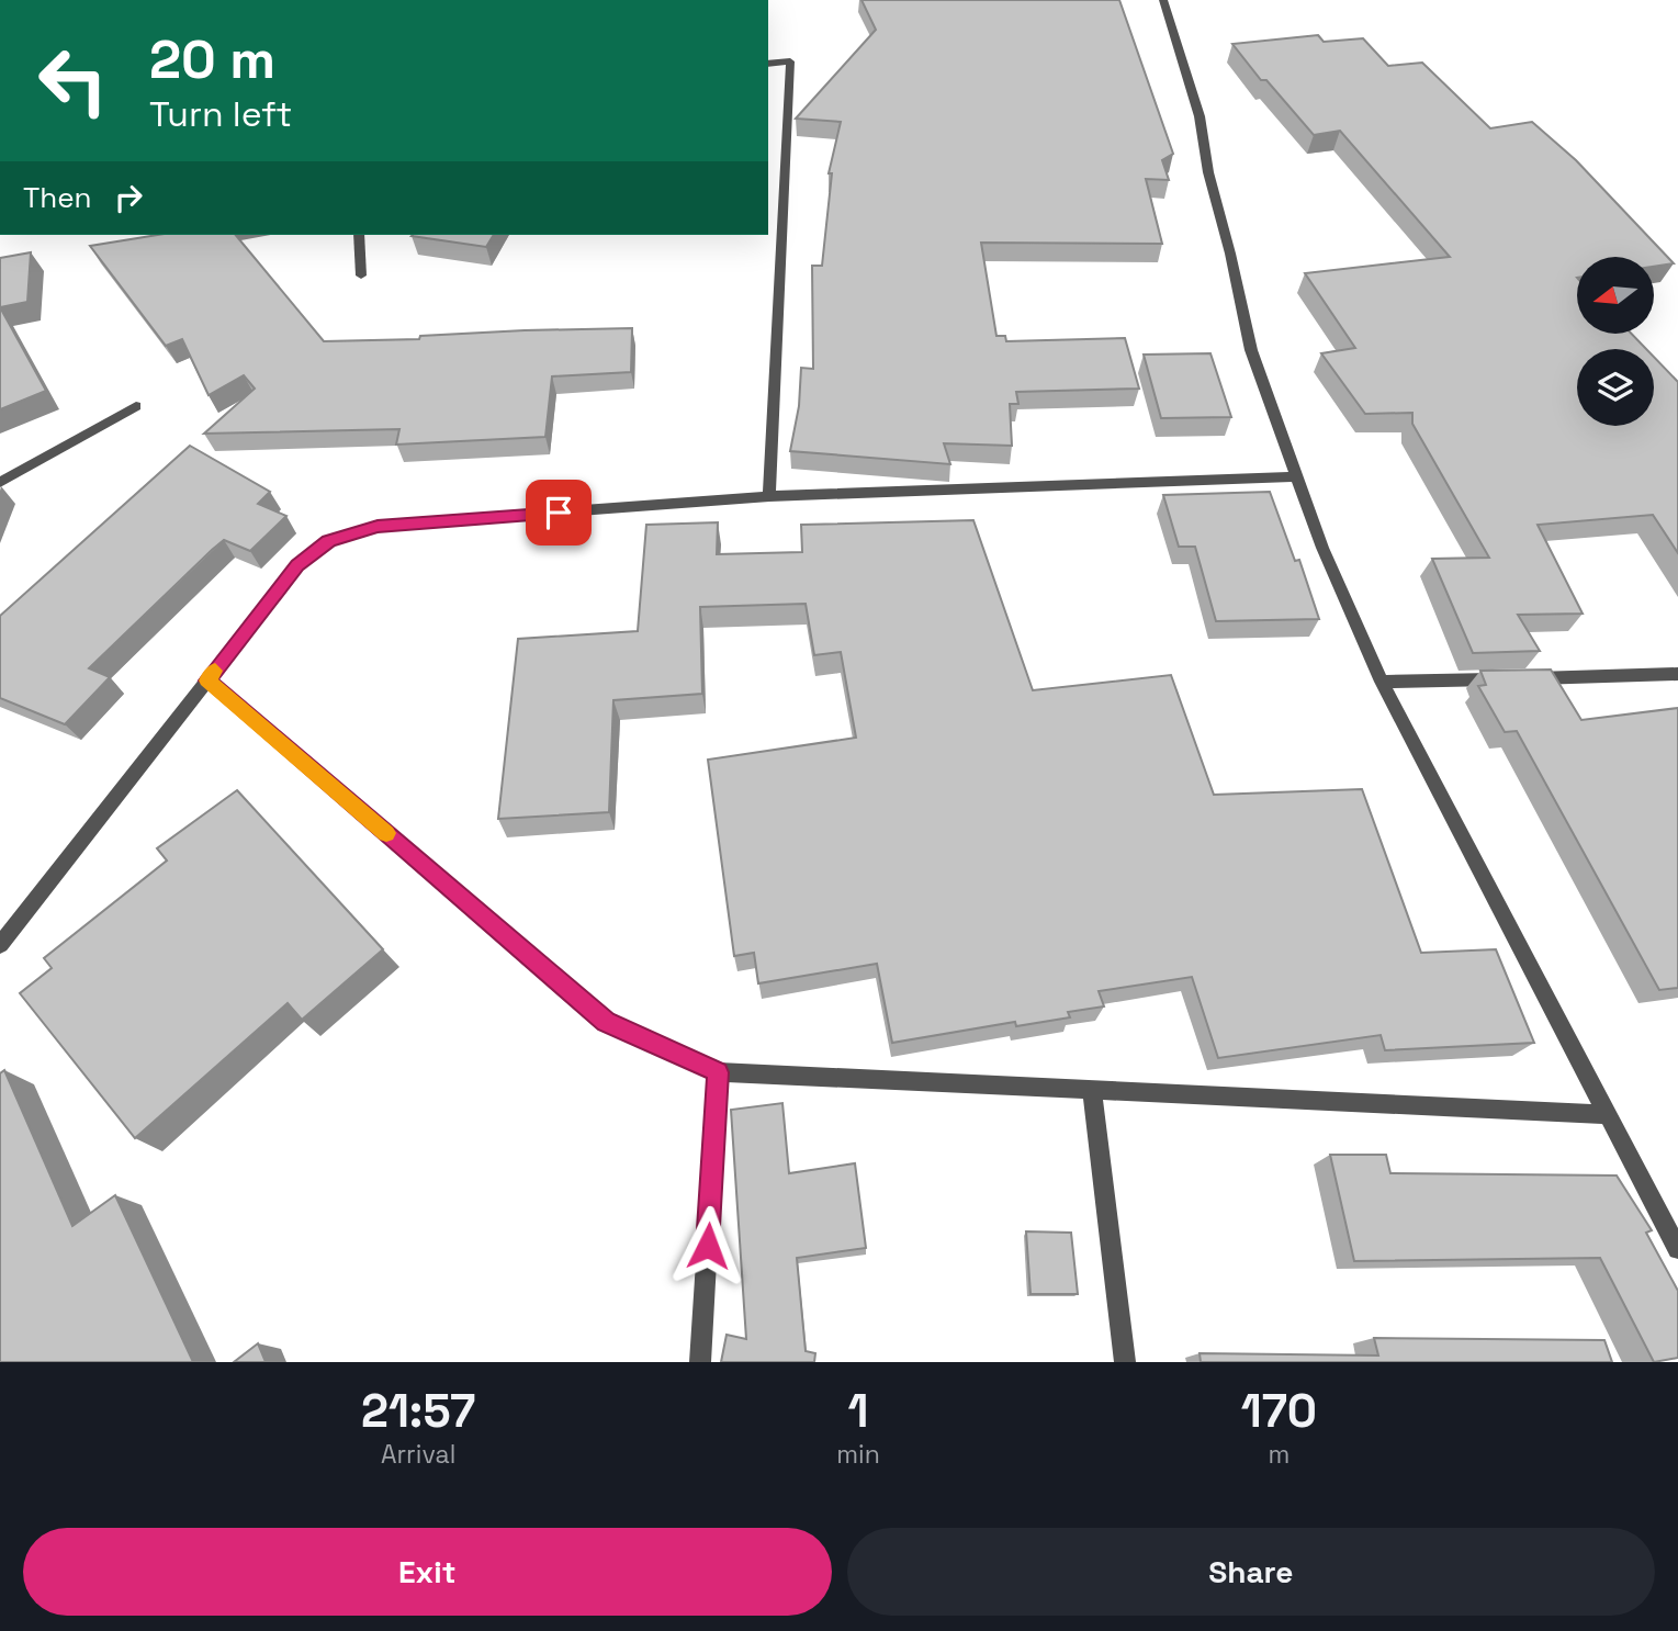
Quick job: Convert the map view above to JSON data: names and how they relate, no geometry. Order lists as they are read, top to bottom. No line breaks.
{"north":"left","page":{"turn":["20 m","Turn left"],"then":"Then","eta":["21:57","Arrival","1","min","170","m"],"buttons":["Exit","Share"]}}
